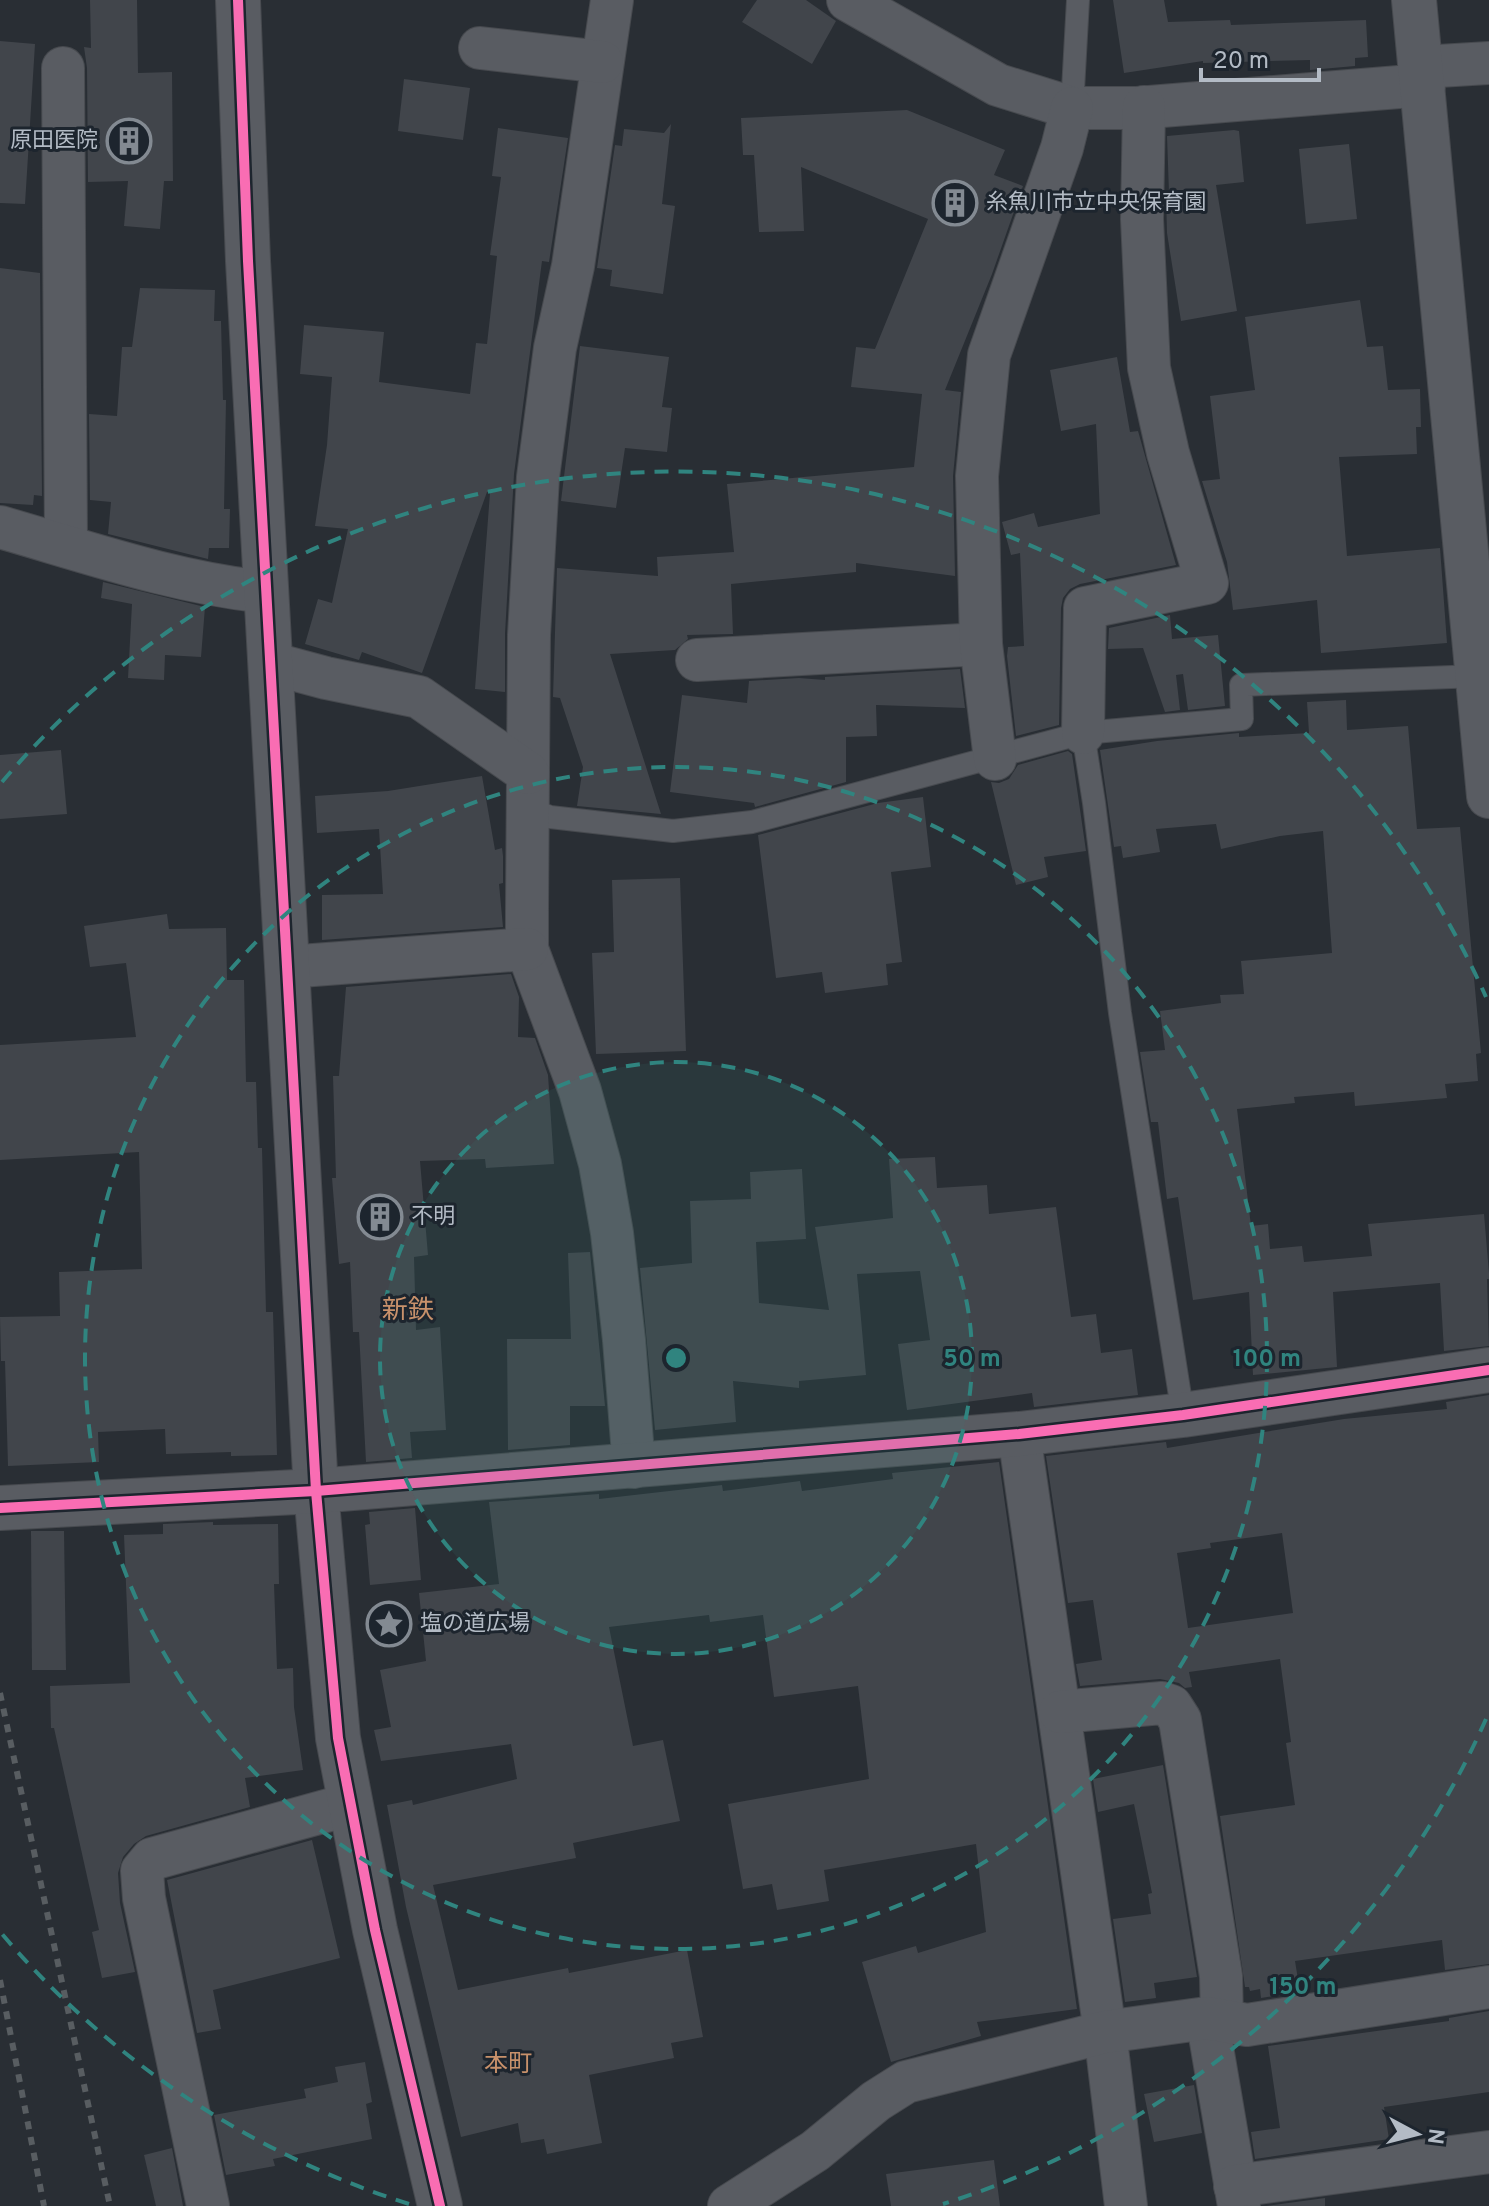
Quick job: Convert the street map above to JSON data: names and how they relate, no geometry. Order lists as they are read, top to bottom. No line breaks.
{"districts":["新鉄","本町"],"places":{"building":["原田医院","糸魚川市立中央保育園","不明"],"place":["塩の道広場"]},"scale_bar":"20 m","north":"right","rings":["50 m","100 m","150 m"]}
